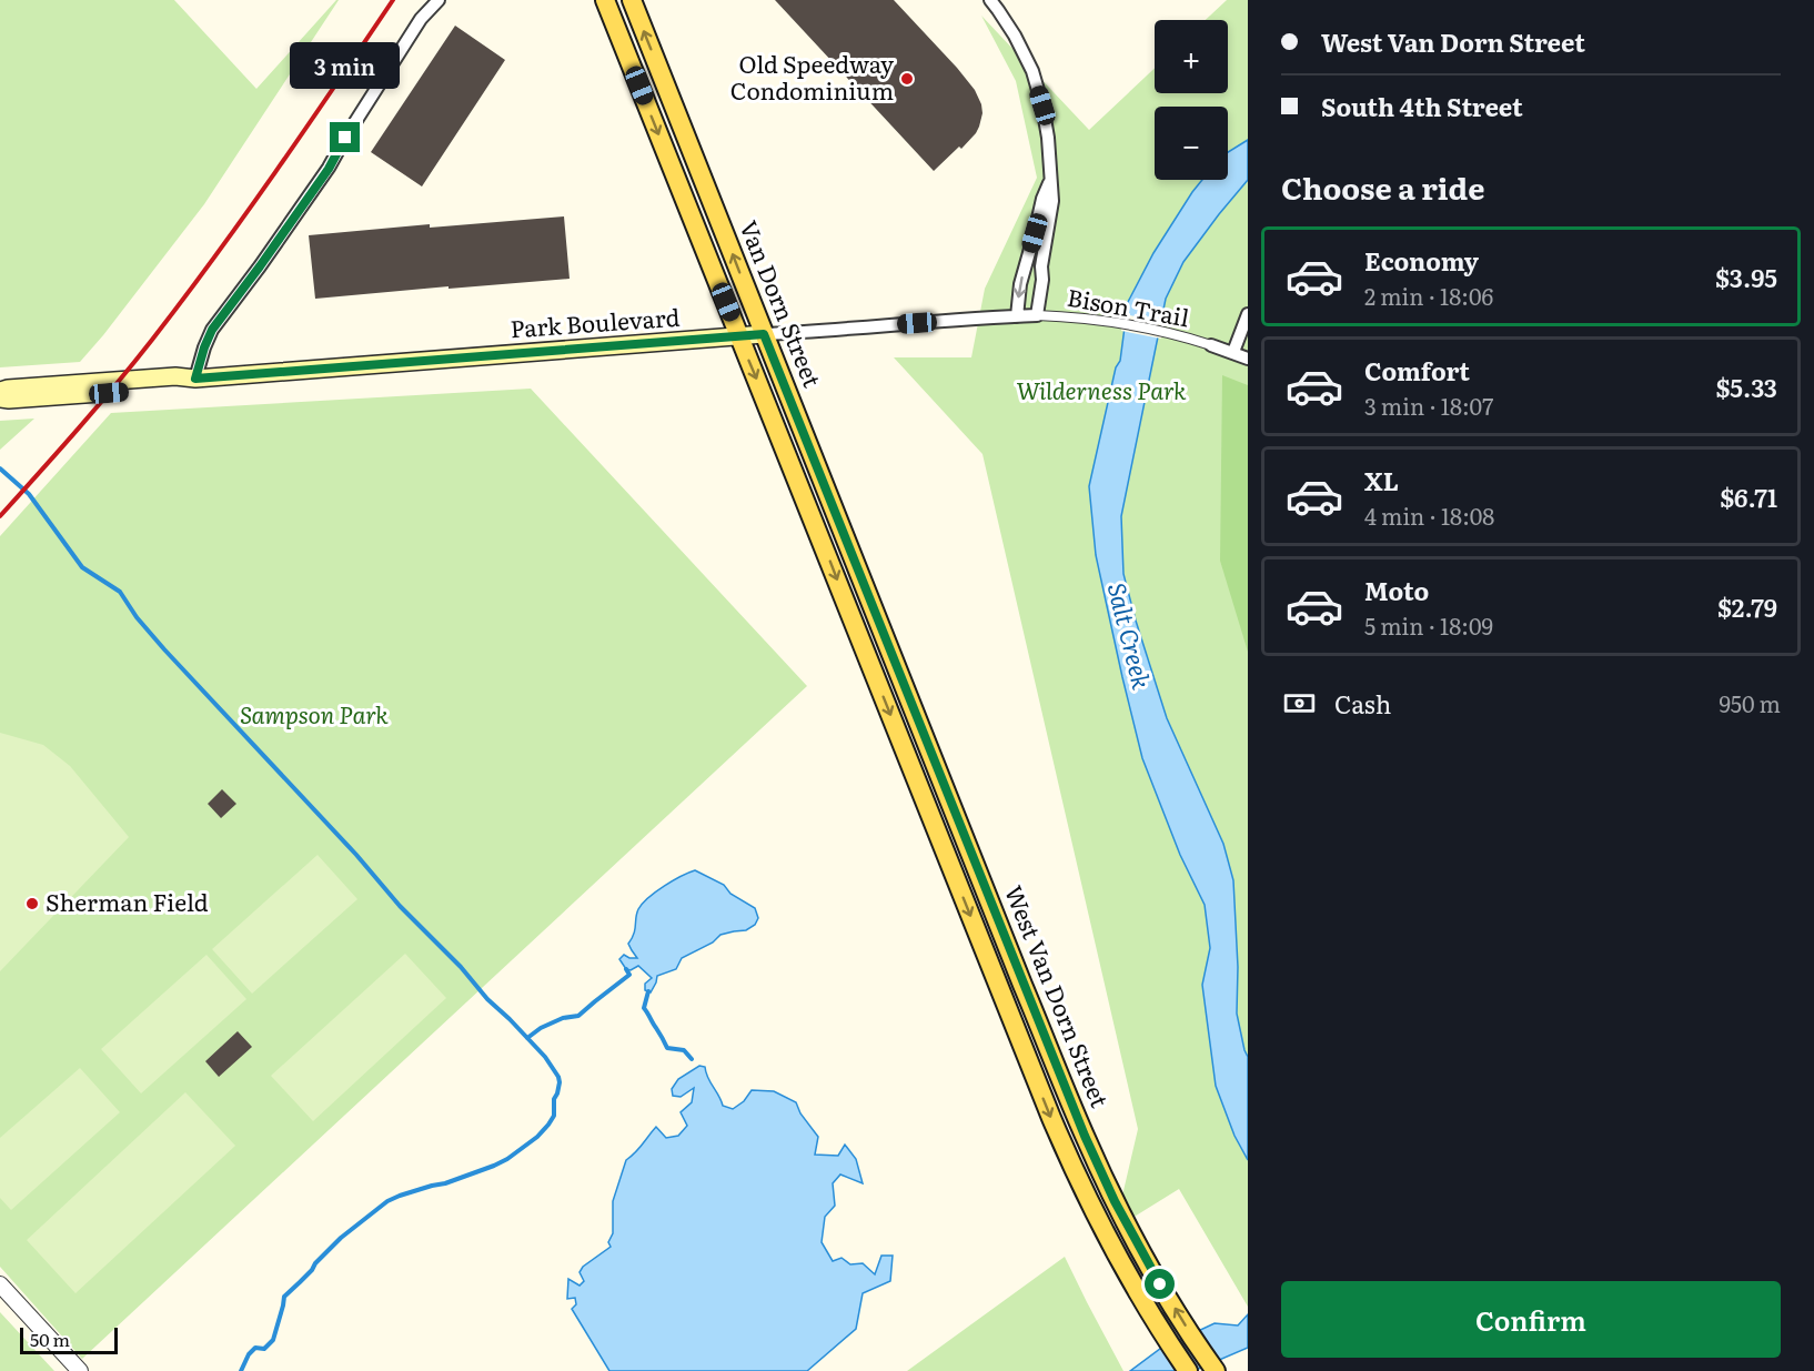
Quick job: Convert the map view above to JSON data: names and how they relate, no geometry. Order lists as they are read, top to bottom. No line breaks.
{"streets":{"main road":["Van Dorn Street","Park Boulevard","West Van Dorn Street"],"street":["Bison Trail"]},"crossings":[["Van Dorn Street","Park Boulevard"],["Van Dorn Street","West Van Dorn Street"],["Bison Trail","Park Boulevard"]],"water":["Salt Creek"],"parks":["Wilderness Park","Sampson Park"],"places":["Old Speedway Condominium","Sherman Field"],"scale_bar":"50 m","page":{"banner":["West Van Dorn Street","South 4th Street"],"map_buttons":["+","−"],"bubble":"3 min","heading":"Choose a ride","list":[{"name":"Economy","note":"2 min · 18:06","value":"$3.95"},{"name":"Comfort","note":"3 min · 18:07","value":"$5.33"},{"name":"XL","note":"4 min · 18:08","value":"$6.71"},{"name":"Moto","note":"5 min · 18:09","value":"$2.79"}],"pay":["Cash","950 m"],"buttons":"Confirm","scale":"50 m"}}
